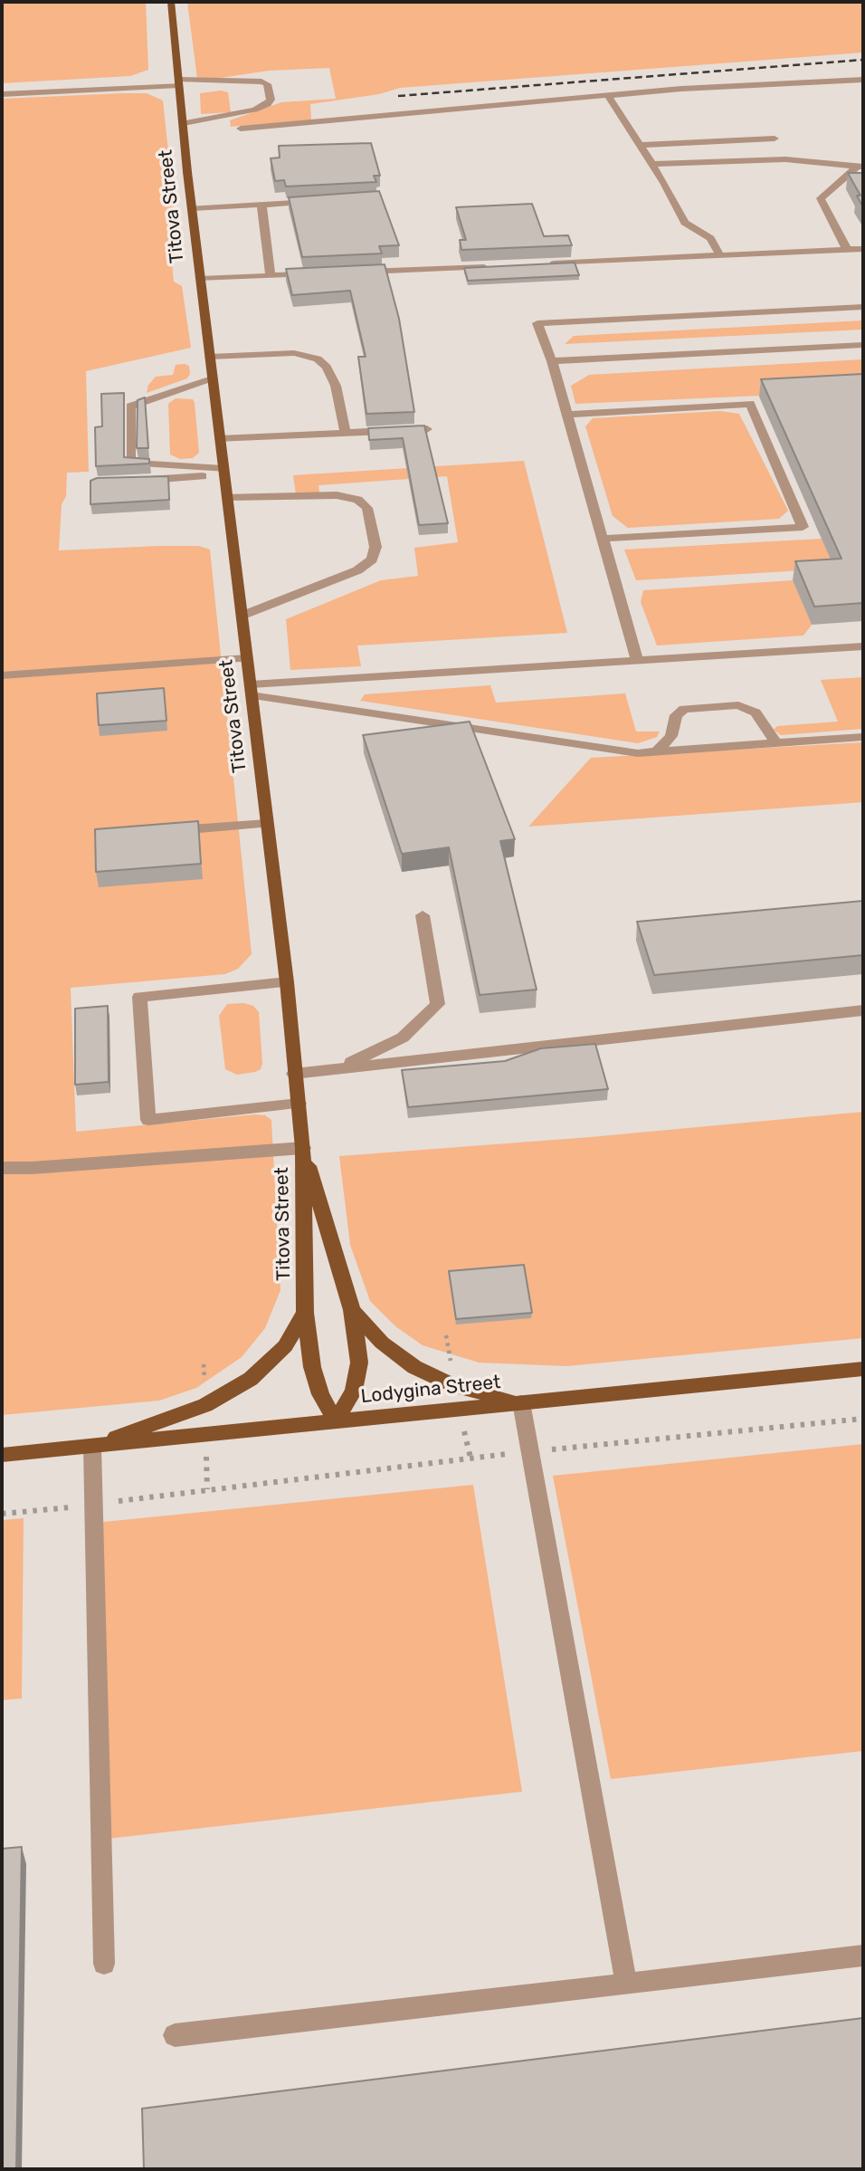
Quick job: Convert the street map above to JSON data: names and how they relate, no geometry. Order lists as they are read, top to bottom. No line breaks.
{"streets":{"main road":["Titova Street","Lodygina Street"]},"crossings":[["Titova Street","Lodygina Street"]]}
